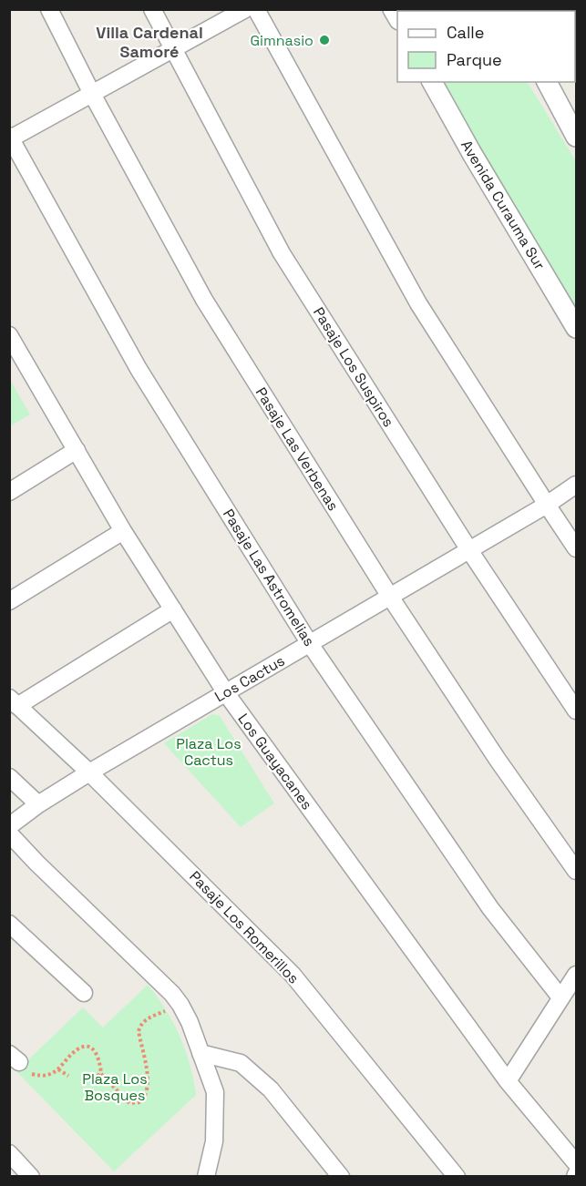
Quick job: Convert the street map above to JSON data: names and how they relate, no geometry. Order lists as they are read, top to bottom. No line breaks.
{"streets":{"street":["Avenida Curauma Sur","Pasaje Los Suspiros","Pasaje Las Verbenas","Pasaje Las Astromelias","Los Cactus","Los Guayacanes","Pasaje Los Romerillos"]},"crossings":[["Pasaje Los Suspiros","Los Cactus"],["Pasaje Las Verbenas","Los Cactus"],["Pasaje Las Astromelias","Los Cactus"],["Los Cactus","Los Guayacanes"],["Los Cactus","Pasaje Los Romerillos"]],"districts":["Villa Cardenal Samoré"],"parks":["Plaza Los Cactus","Plaza Los Bosques"],"places":["Gimnasio"],"legend":["Calle","Parque"]}
